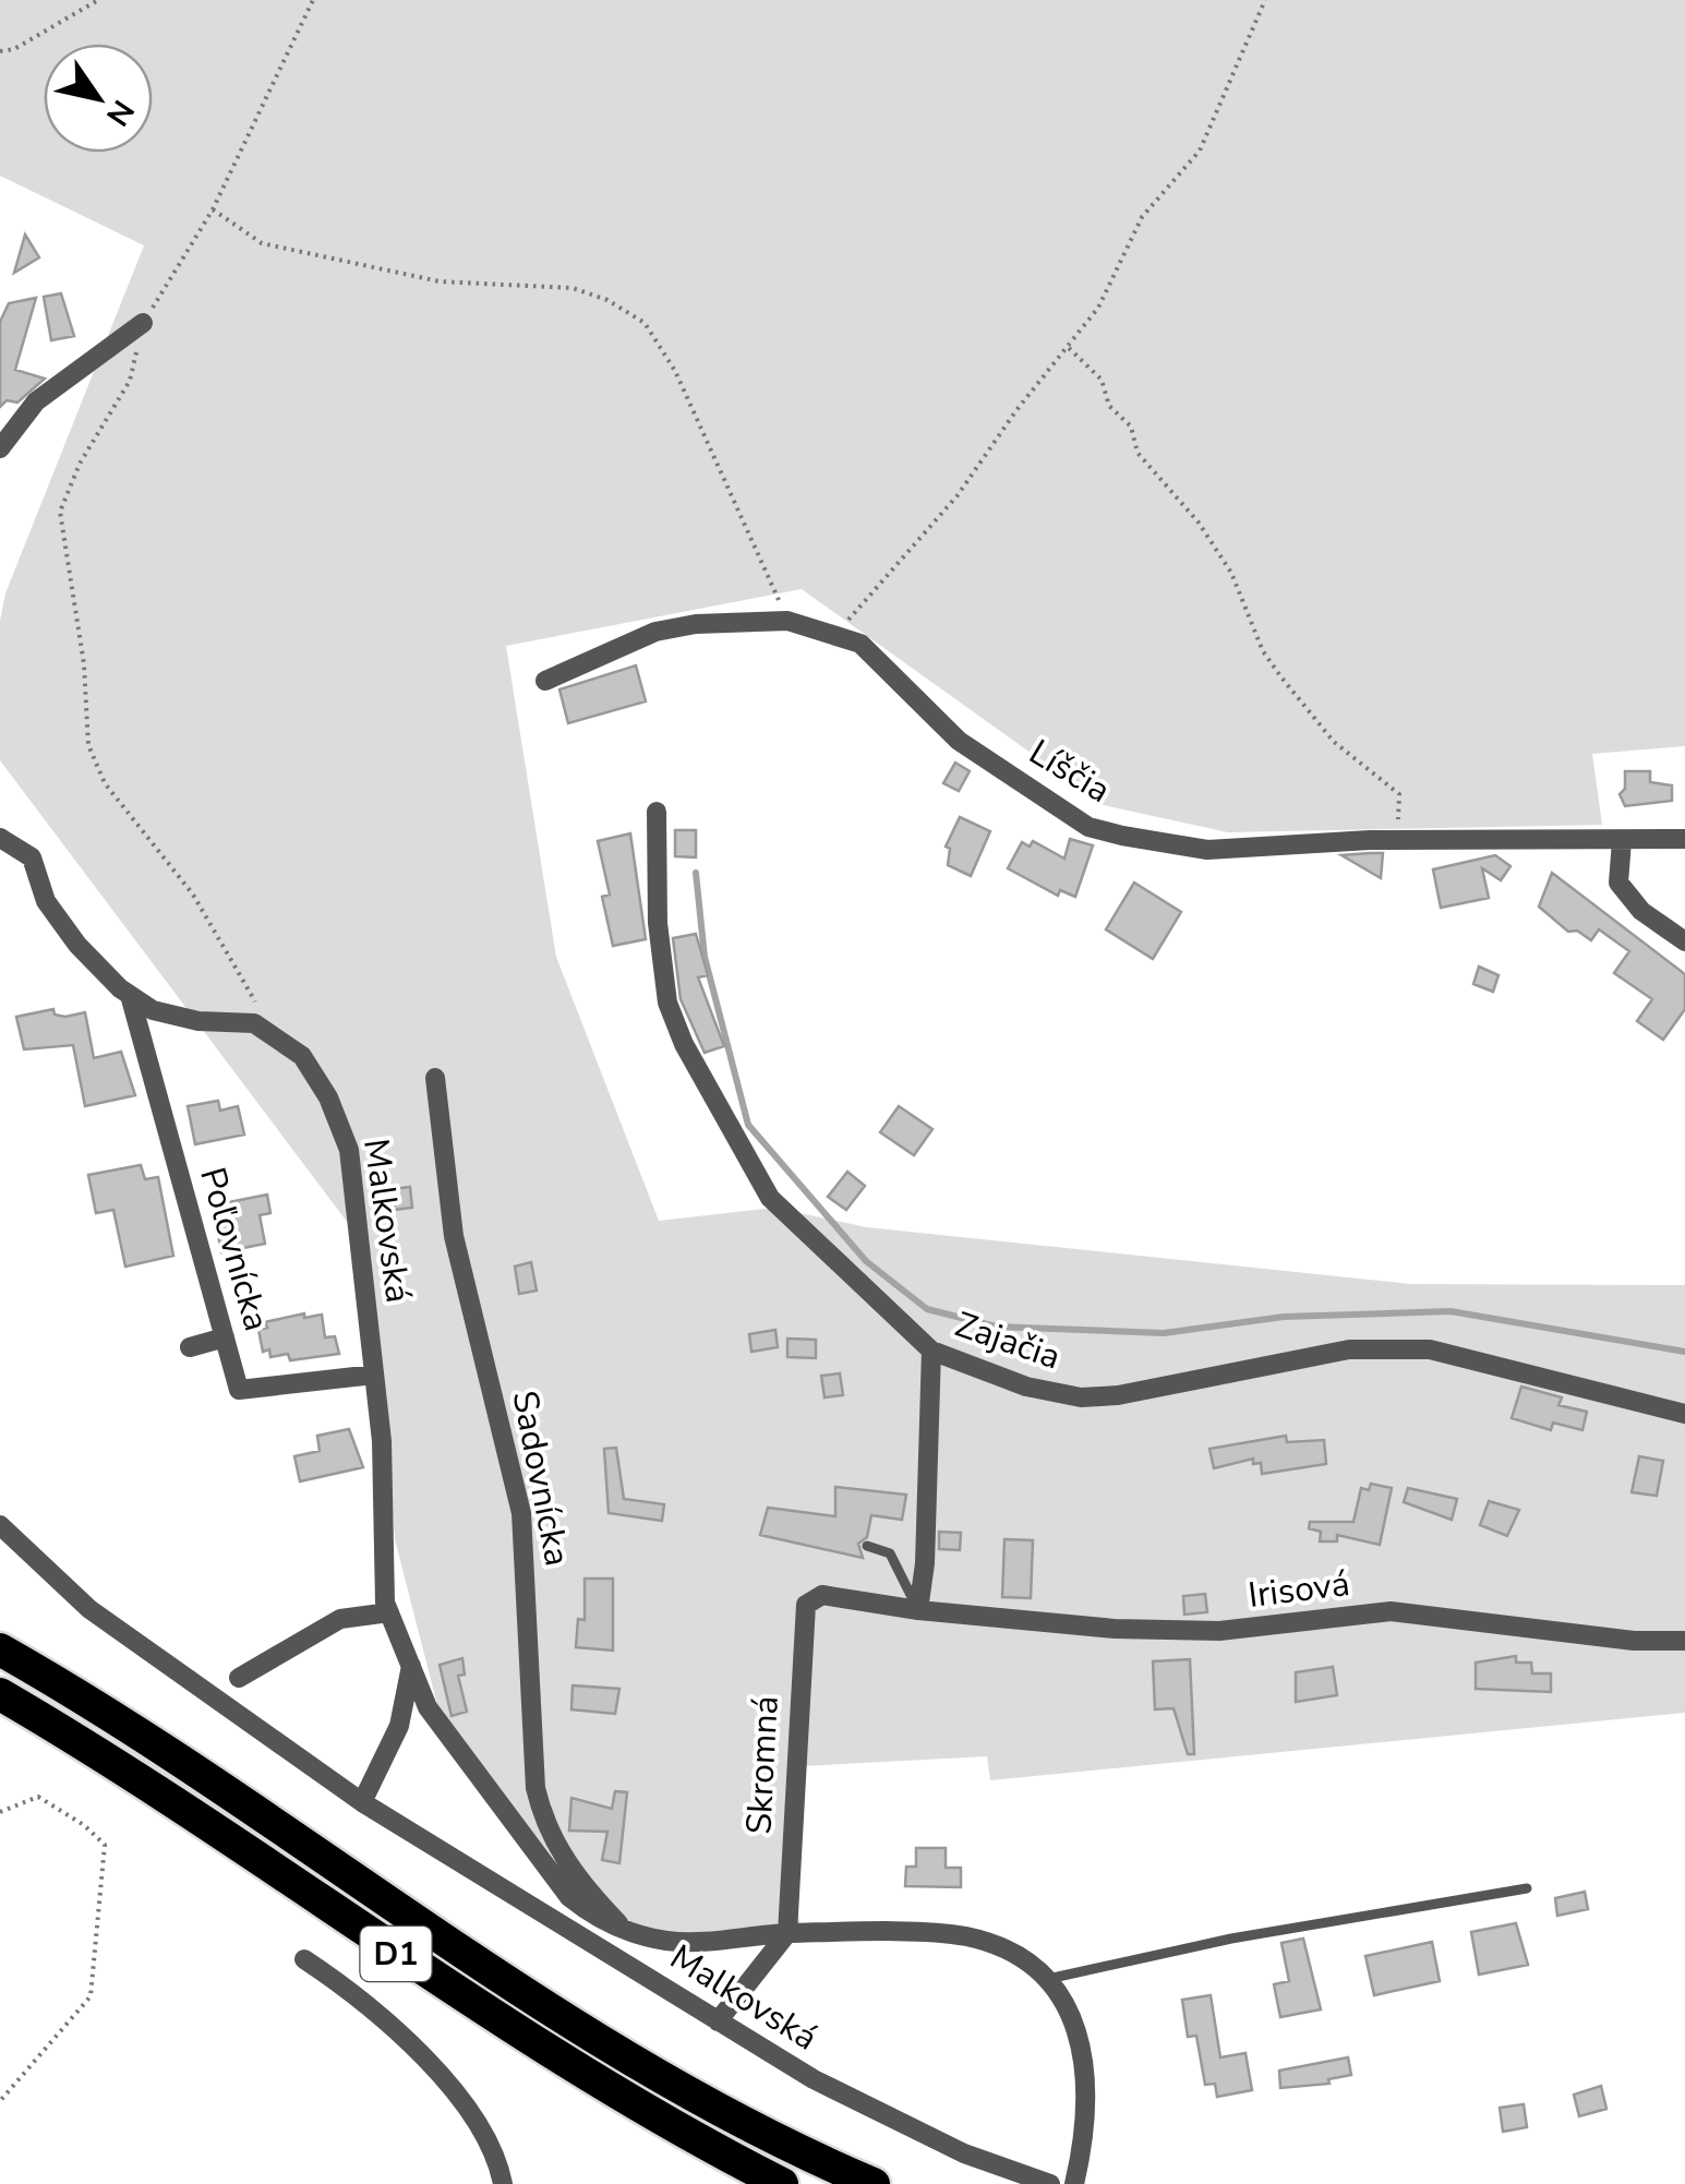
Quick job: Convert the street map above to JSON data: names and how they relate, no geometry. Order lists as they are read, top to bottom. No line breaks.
{"streets":{"highway":["D1"],"street":["Líščia","Malkovská","Poľovnícka","Zajačia","Sadovnícka","Irisová","Skromná"]},"crossings":[["Malkovská","Poľovnícka"],["Malkovská","Sadovnícka"],["Malkovská","Skromná"],["Irisová","Skromná"]],"north":"bottom right"}
